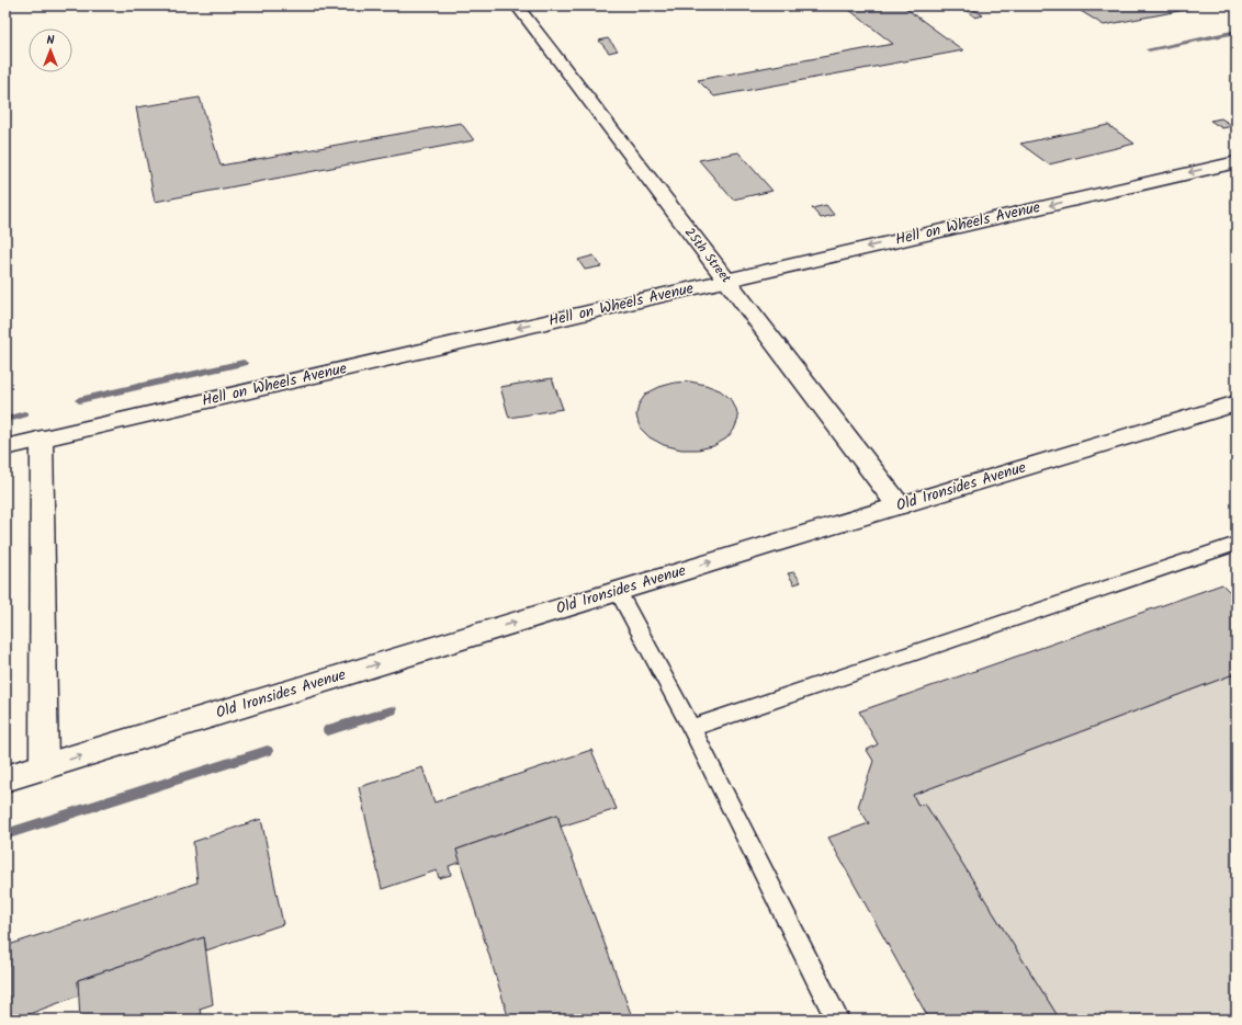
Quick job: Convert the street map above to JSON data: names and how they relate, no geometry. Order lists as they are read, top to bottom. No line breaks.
{"streets":{"street":["Hell on Wheels Avenue","25th Street","Old Ironsides Avenue"]},"crossings":[["Hell on Wheels Avenue","25th Street"],["25th Street","Old Ironsides Avenue"]],"one_way":["Hell on Wheels Avenue","Old Ironsides Avenue"],"north":"top"}
